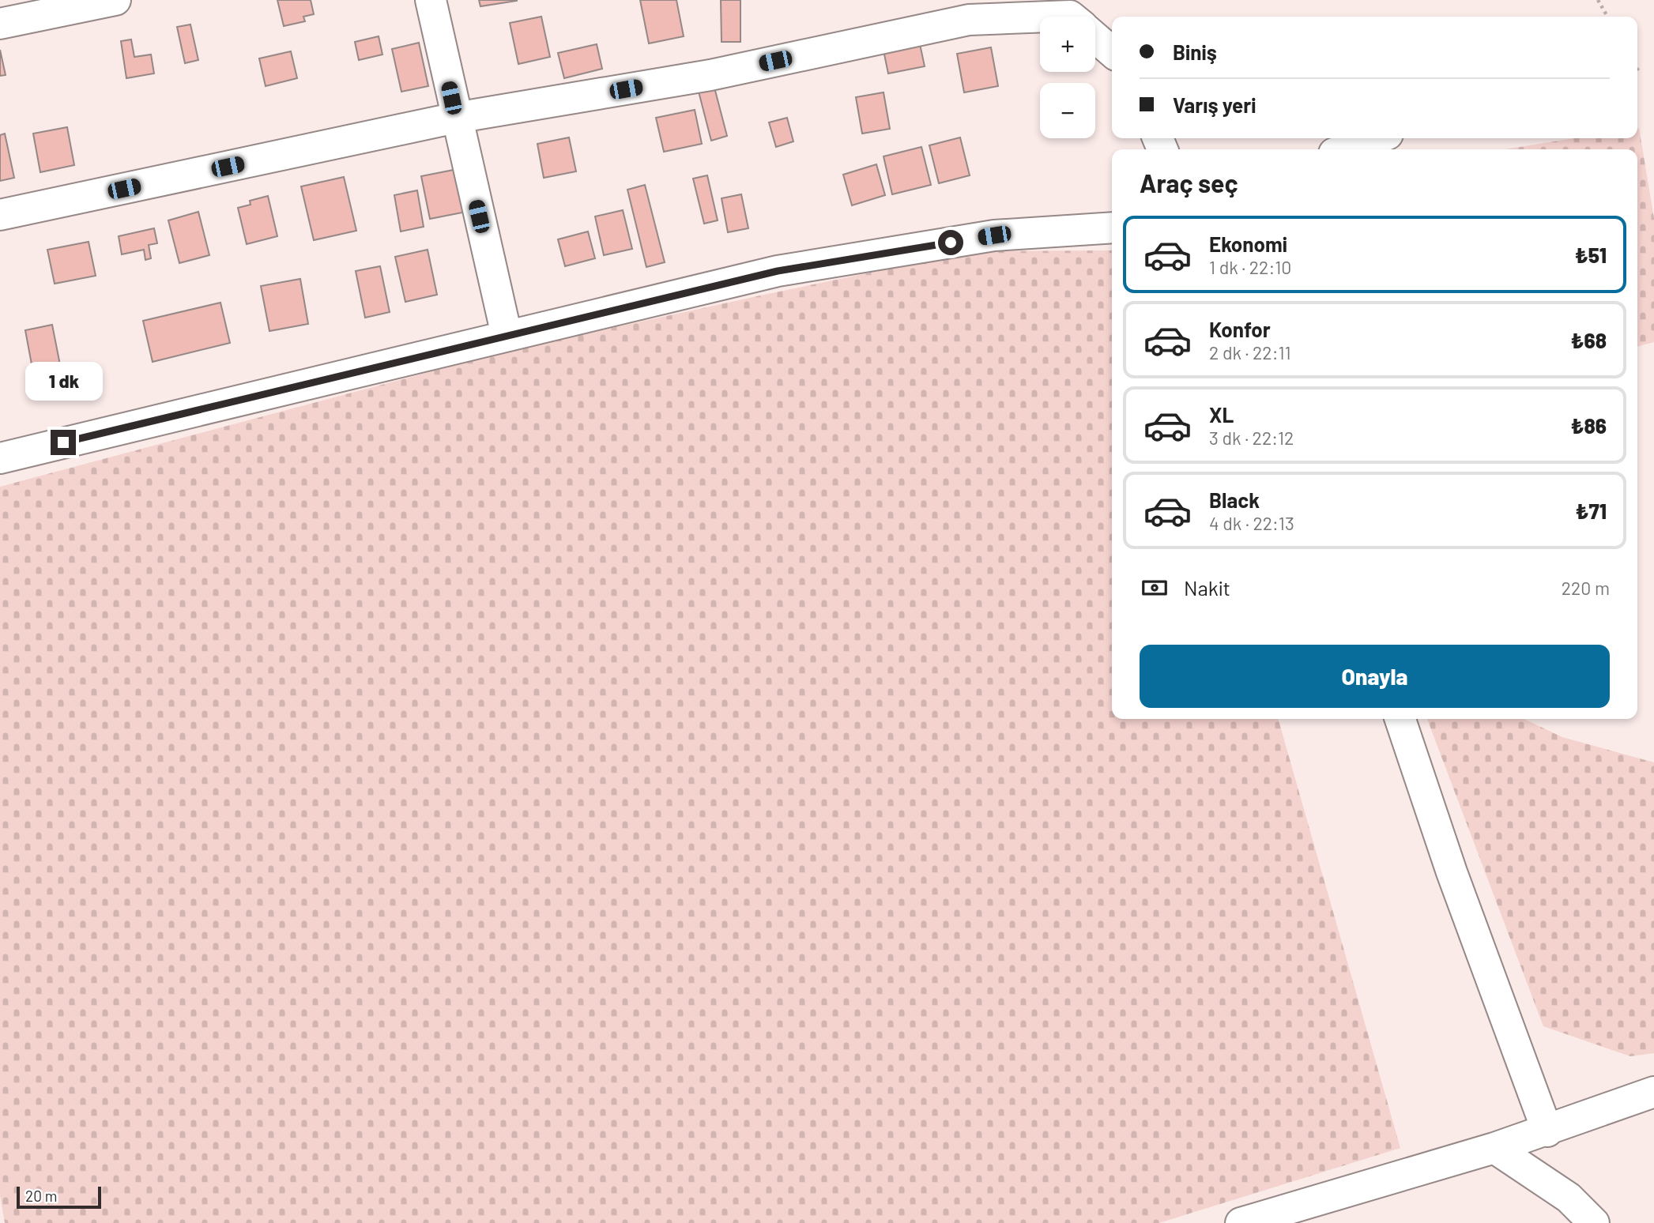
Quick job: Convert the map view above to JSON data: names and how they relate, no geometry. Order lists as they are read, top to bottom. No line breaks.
{"scale_bar":"20 m","page":{"map_buttons":["+","−"],"banner":["Biniş","Varış yeri"],"heading":"Araç seç","list":[{"name":"Ekonomi","note":"1 dk · 22:10","value":"₺51"},{"name":"Konfor","note":"2 dk · 22:11","value":"₺68"},{"name":"XL","note":"3 dk · 22:12","value":"₺86"},{"name":"Black","note":"4 dk · 22:13","value":"₺71"}],"bubble":"1 dk","pay":["Nakit","220 m"],"buttons":"Onayla","scale":"20 m"}}
